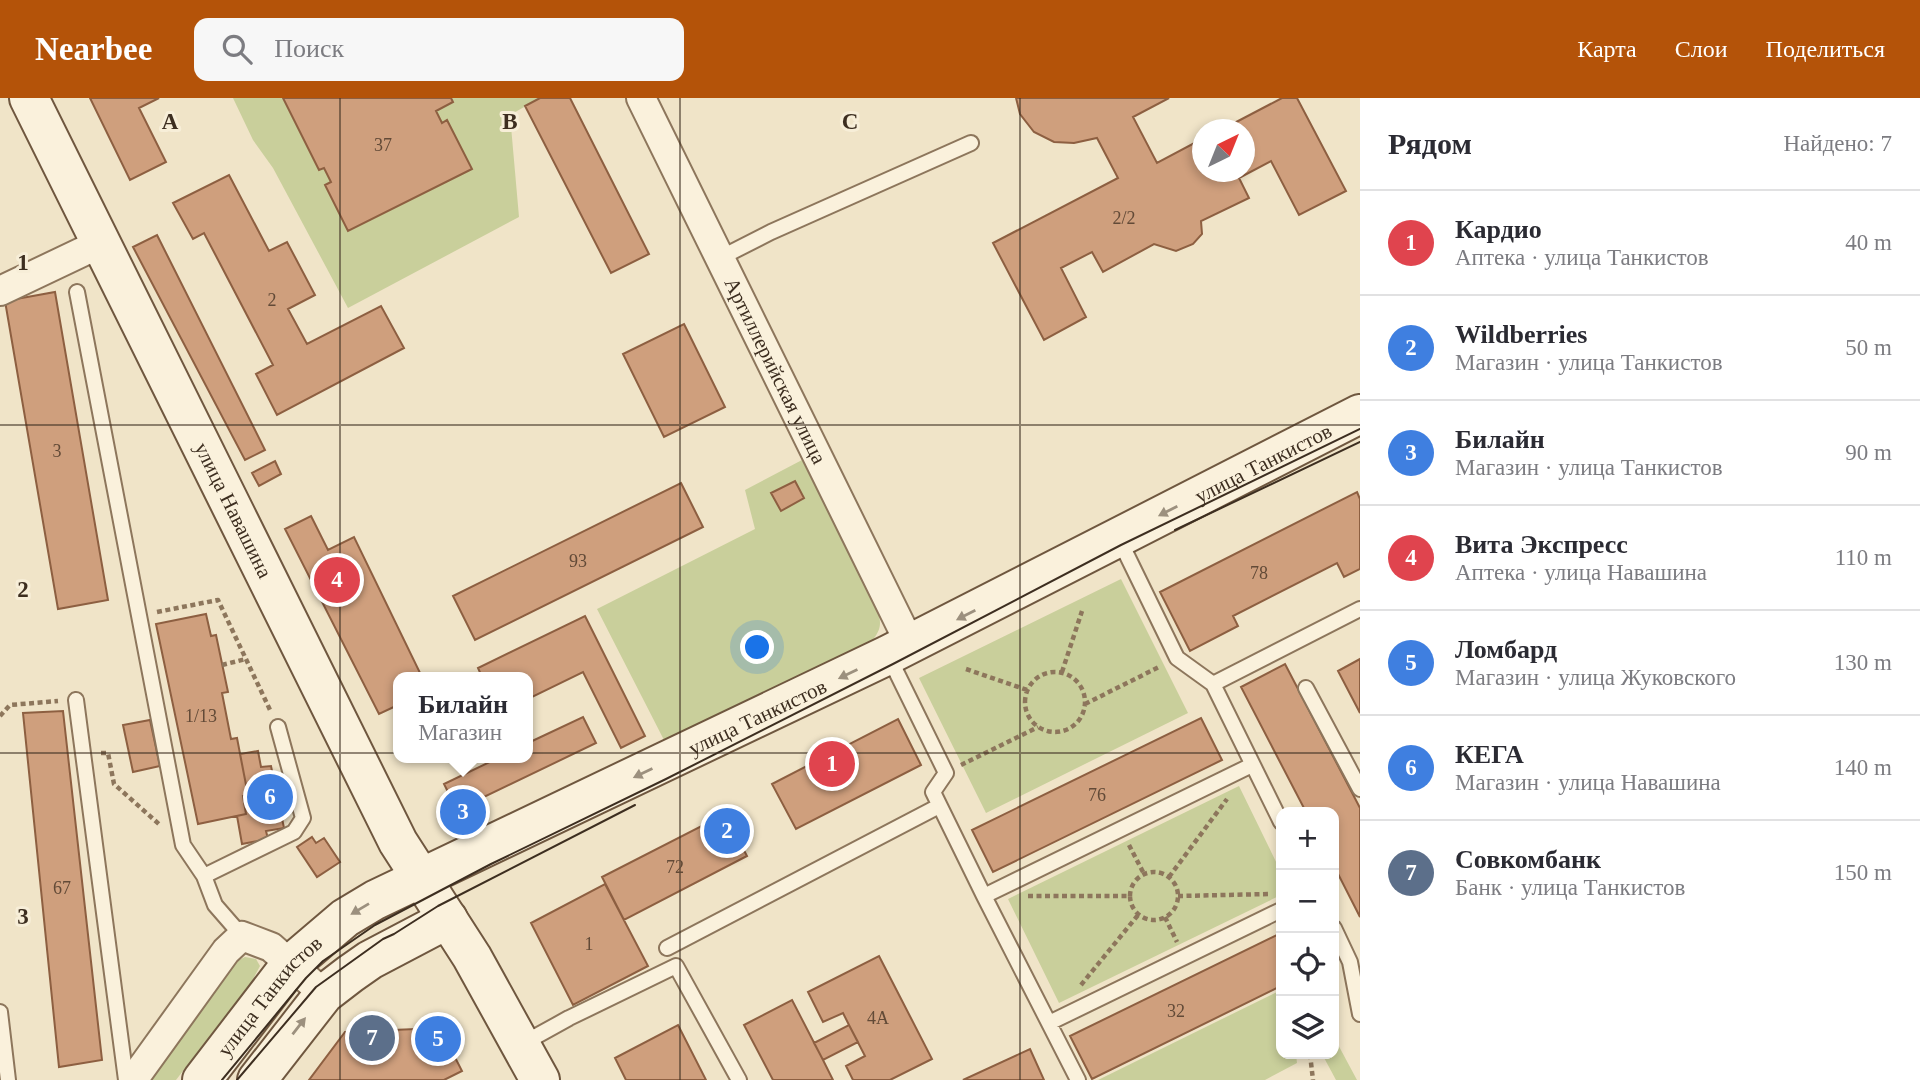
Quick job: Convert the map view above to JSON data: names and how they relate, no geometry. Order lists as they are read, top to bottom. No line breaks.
{"streets":{"main road":["улица Танкистов","улица Навашина"],"street":["Артиллерийская улица"]},"crossings":[["Артиллерийская улица","улица Танкистов"],["улица Танкистов","улица Навашина"]],"one_way":["улица Танкистов"],"house_numbers":["37","2/2","2","3","93","78","1/13","76","72","67","1","32","4А"],"north":"top right","page":{"header":"Nearbee","search":"Поиск","nav":["Карта","Слои","Поделиться"],"heading":["Рядом","Найдено: 7"],"list":[{"mark":"1","name":"Кардио","note":"Аптека · улица Танкистов","value":"40 m"},{"mark":"2","name":"Wildberries","note":"Магазин · улица Танкистов","value":"50 m"},{"mark":"3","name":"Билайн","note":"Магазин · улица Танкистов","value":"90 m"},{"mark":"4","name":"Вита Экспресс","note":"Аптека · улица Навашина","value":"110 m"},{"mark":"5","name":"Ломбард","note":"Магазин · улица Жуковского","value":"130 m"},{"mark":"6","name":"КЕГА","note":"Магазин · улица Навашина","value":"140 m"},{"mark":"7","name":"Совкомбанк","note":"Банк · улица Танкистов","value":"150 m"}],"pins":["4","1","6","3","2","7","5"],"popup":["Билайн","Магазин"],"map_buttons":["+","−"]},"grid":{"columns":["A","B","C"],"rows":["1","2","3"]}}
